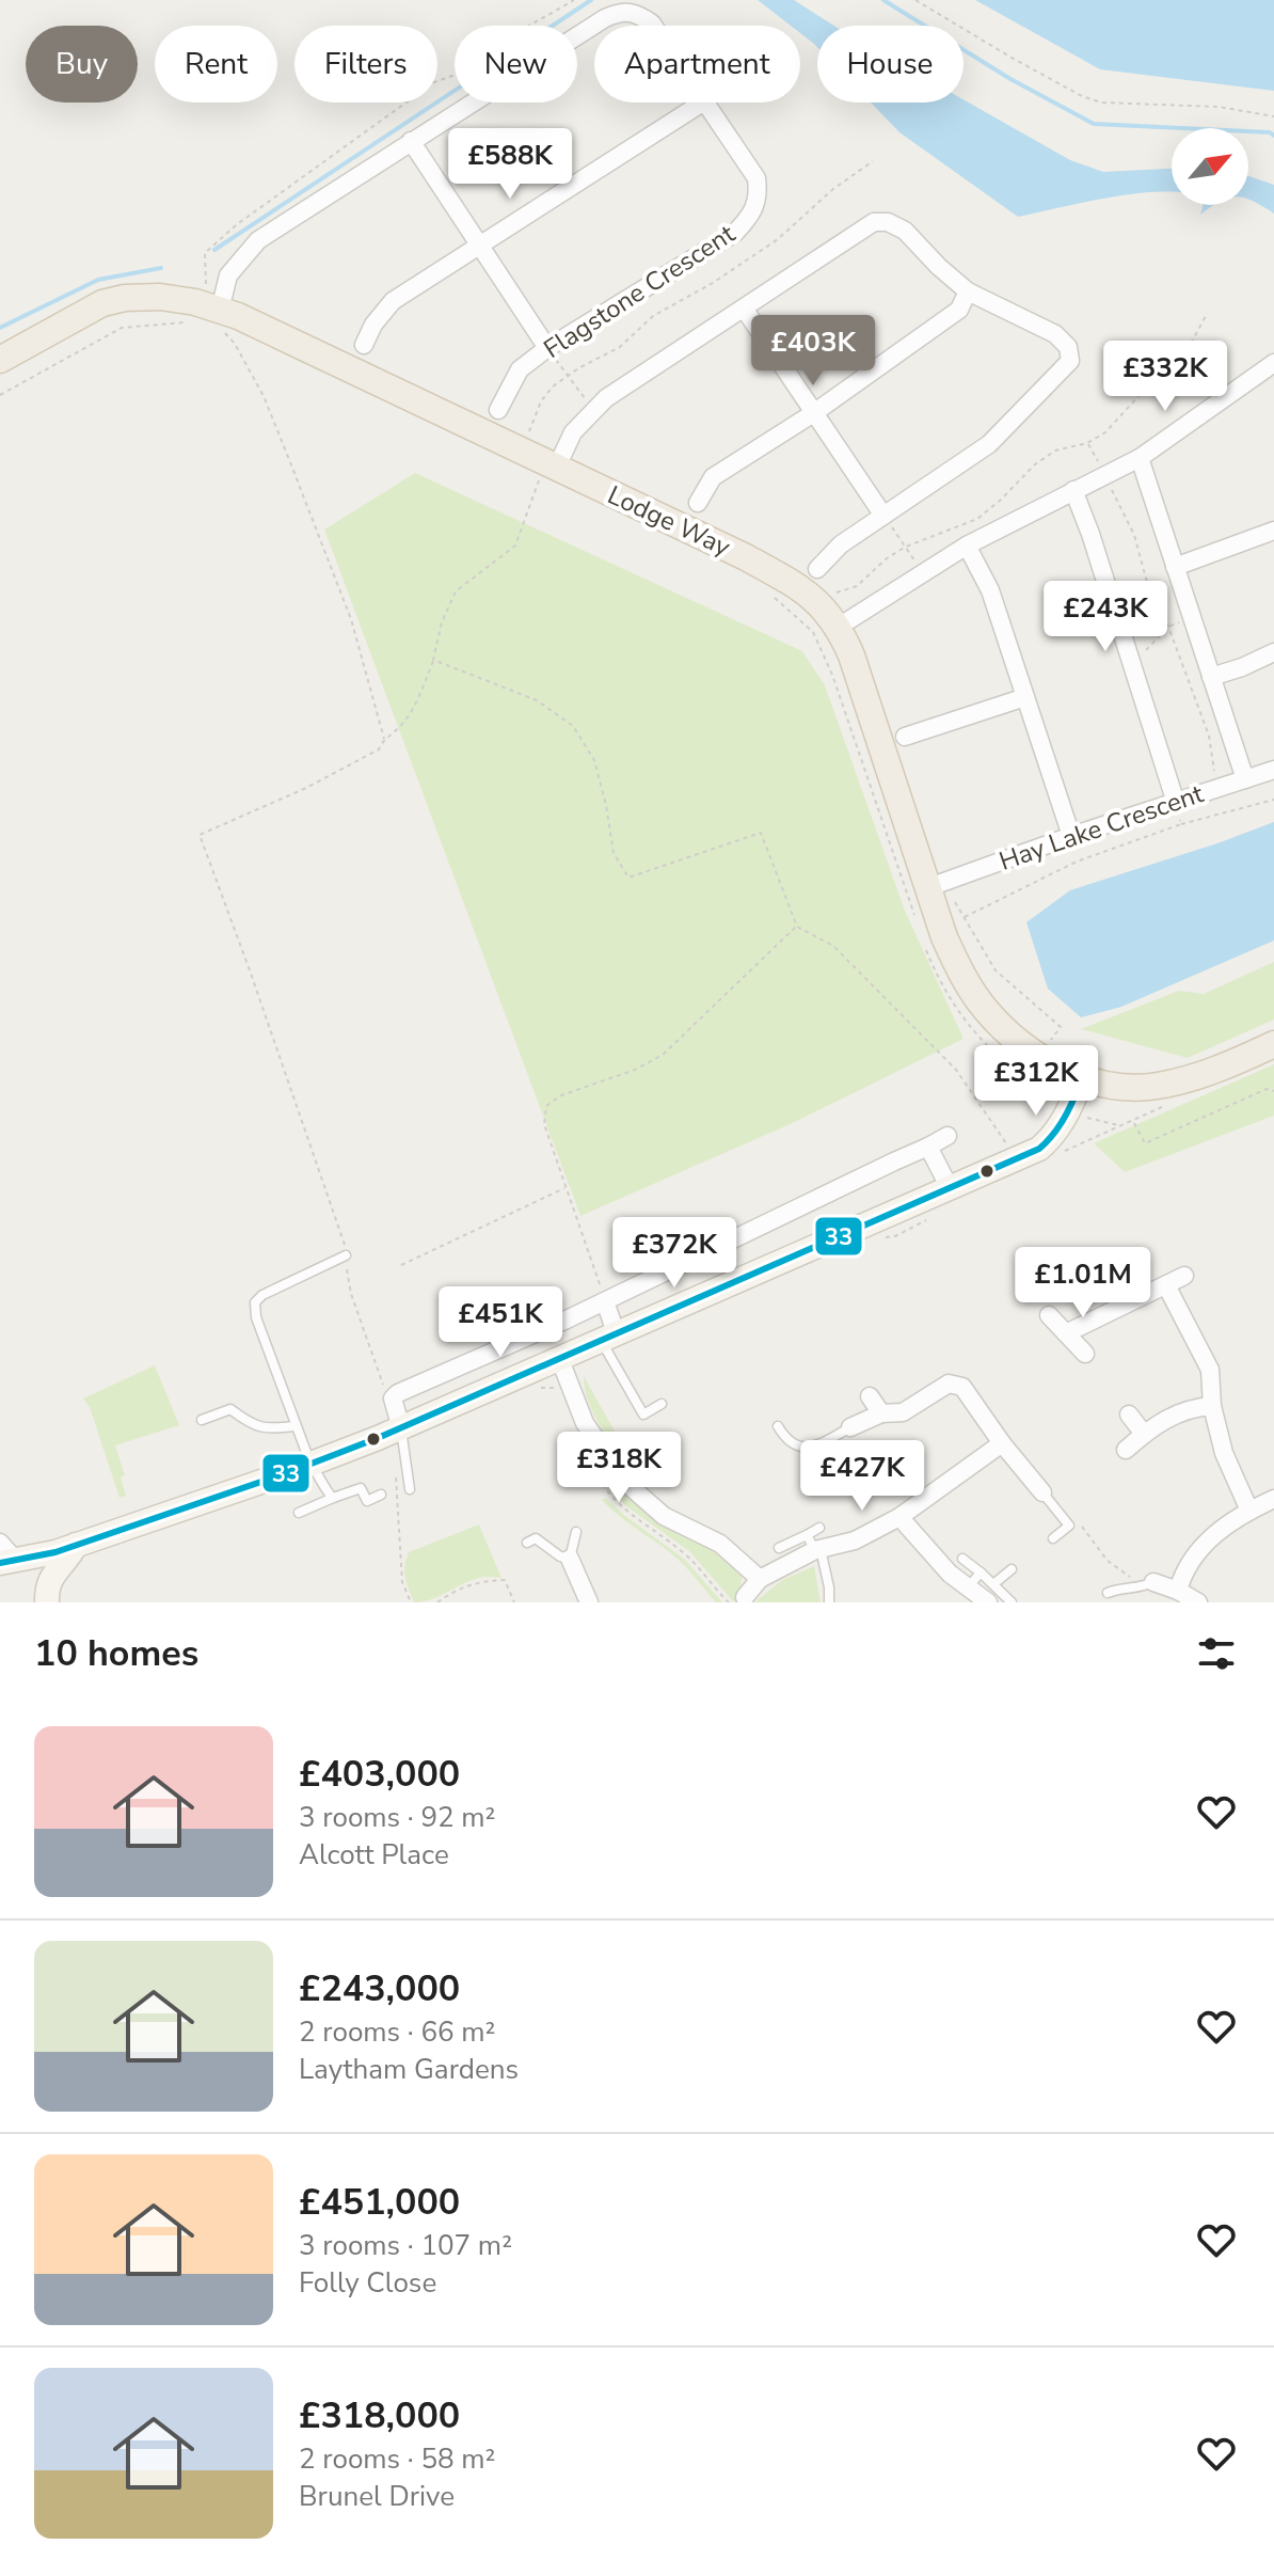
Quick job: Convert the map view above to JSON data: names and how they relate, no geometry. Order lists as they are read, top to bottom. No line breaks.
{"streets":{"main road":["Lodge Way"],"street":["Flagstone Crescent","Hay Lake Crescent"]},"crossings":[["Flagstone Crescent","Lodge Way"],["Lodge Way","Hay Lake Crescent"]],"lines":["transit line 33"],"north":"top right","page":{"chip":["Buy","Rent","Filters","New","Apartment","House"],"price":["£588K","£403K","£332K","£243K","£312K","£372K","£1.01M","£451K","£318K","£427K"],"heading":"10 homes","list":[{"name":"£403,000","note":"3 rooms · 92 m² · Alcott Place"},{"name":"£243,000","note":"2 rooms · 66 m² · Laytham Gardens"},{"name":"£451,000","note":"3 rooms · 107 m² · Folly Close"},{"name":"£318,000","note":"2 rooms · 58 m² · Brunel Drive"}]}}
